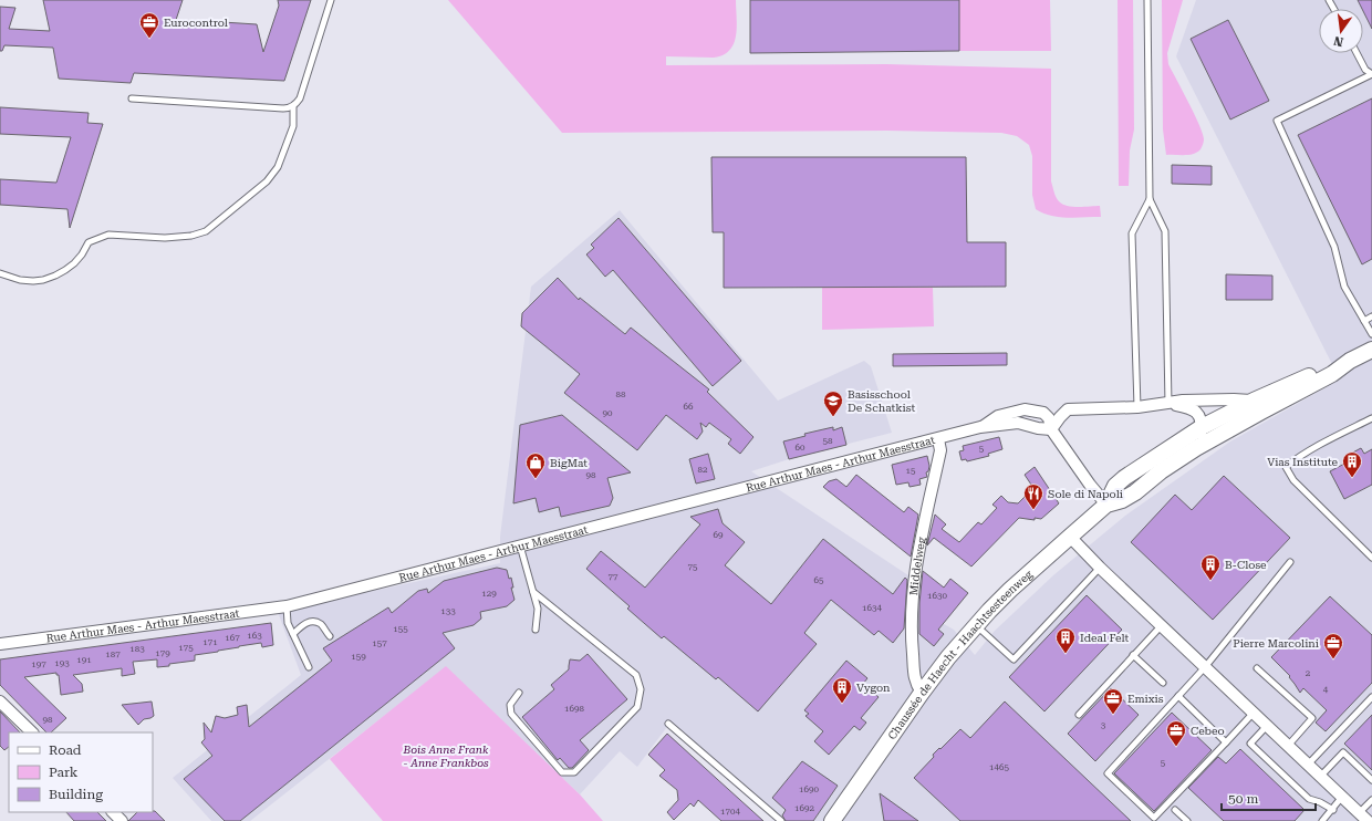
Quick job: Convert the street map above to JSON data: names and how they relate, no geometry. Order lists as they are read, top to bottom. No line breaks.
{"streets":{"main road":["Chaussée de Haecht - Haachtsesteenweg"],"street":["Rue Arthur Maes - Arthur Maesstraat","Middelweg"]},"crossings":[["Rue Arthur Maes - Arthur Maesstraat","Middelweg"],["Rue Arthur Maes - Arthur Maesstraat","Chaussée de Haecht - Haachtsesteenweg"],["Middelweg","Chaussée de Haecht - Haachtsesteenweg"]],"parks":["Bois Anne Frank - Anne Frankbos"],"places":{"office":["Eurocontrol","Pierre Marcolini","Emixis","Cebeo"],"school or university":["Basisschool De Schatkist"],"building":["Vias Institute","B-Close","Ideal Felt","Vygon"],"shop":["BigMat"],"restaurant":["Sole di Napoli"]},"house_numbers":["88","66","90","58","60","5","82","15","98","69","75","77","65","129","1630","1634","133","155","163","167","171","157","175","183","179","187","159","191","193","197","2","4","1698","98","3","5","1465","1690","1692","1704"],"legend":["Road","Park","Building"],"scale_bar":"50 m","north":"bottom"}
